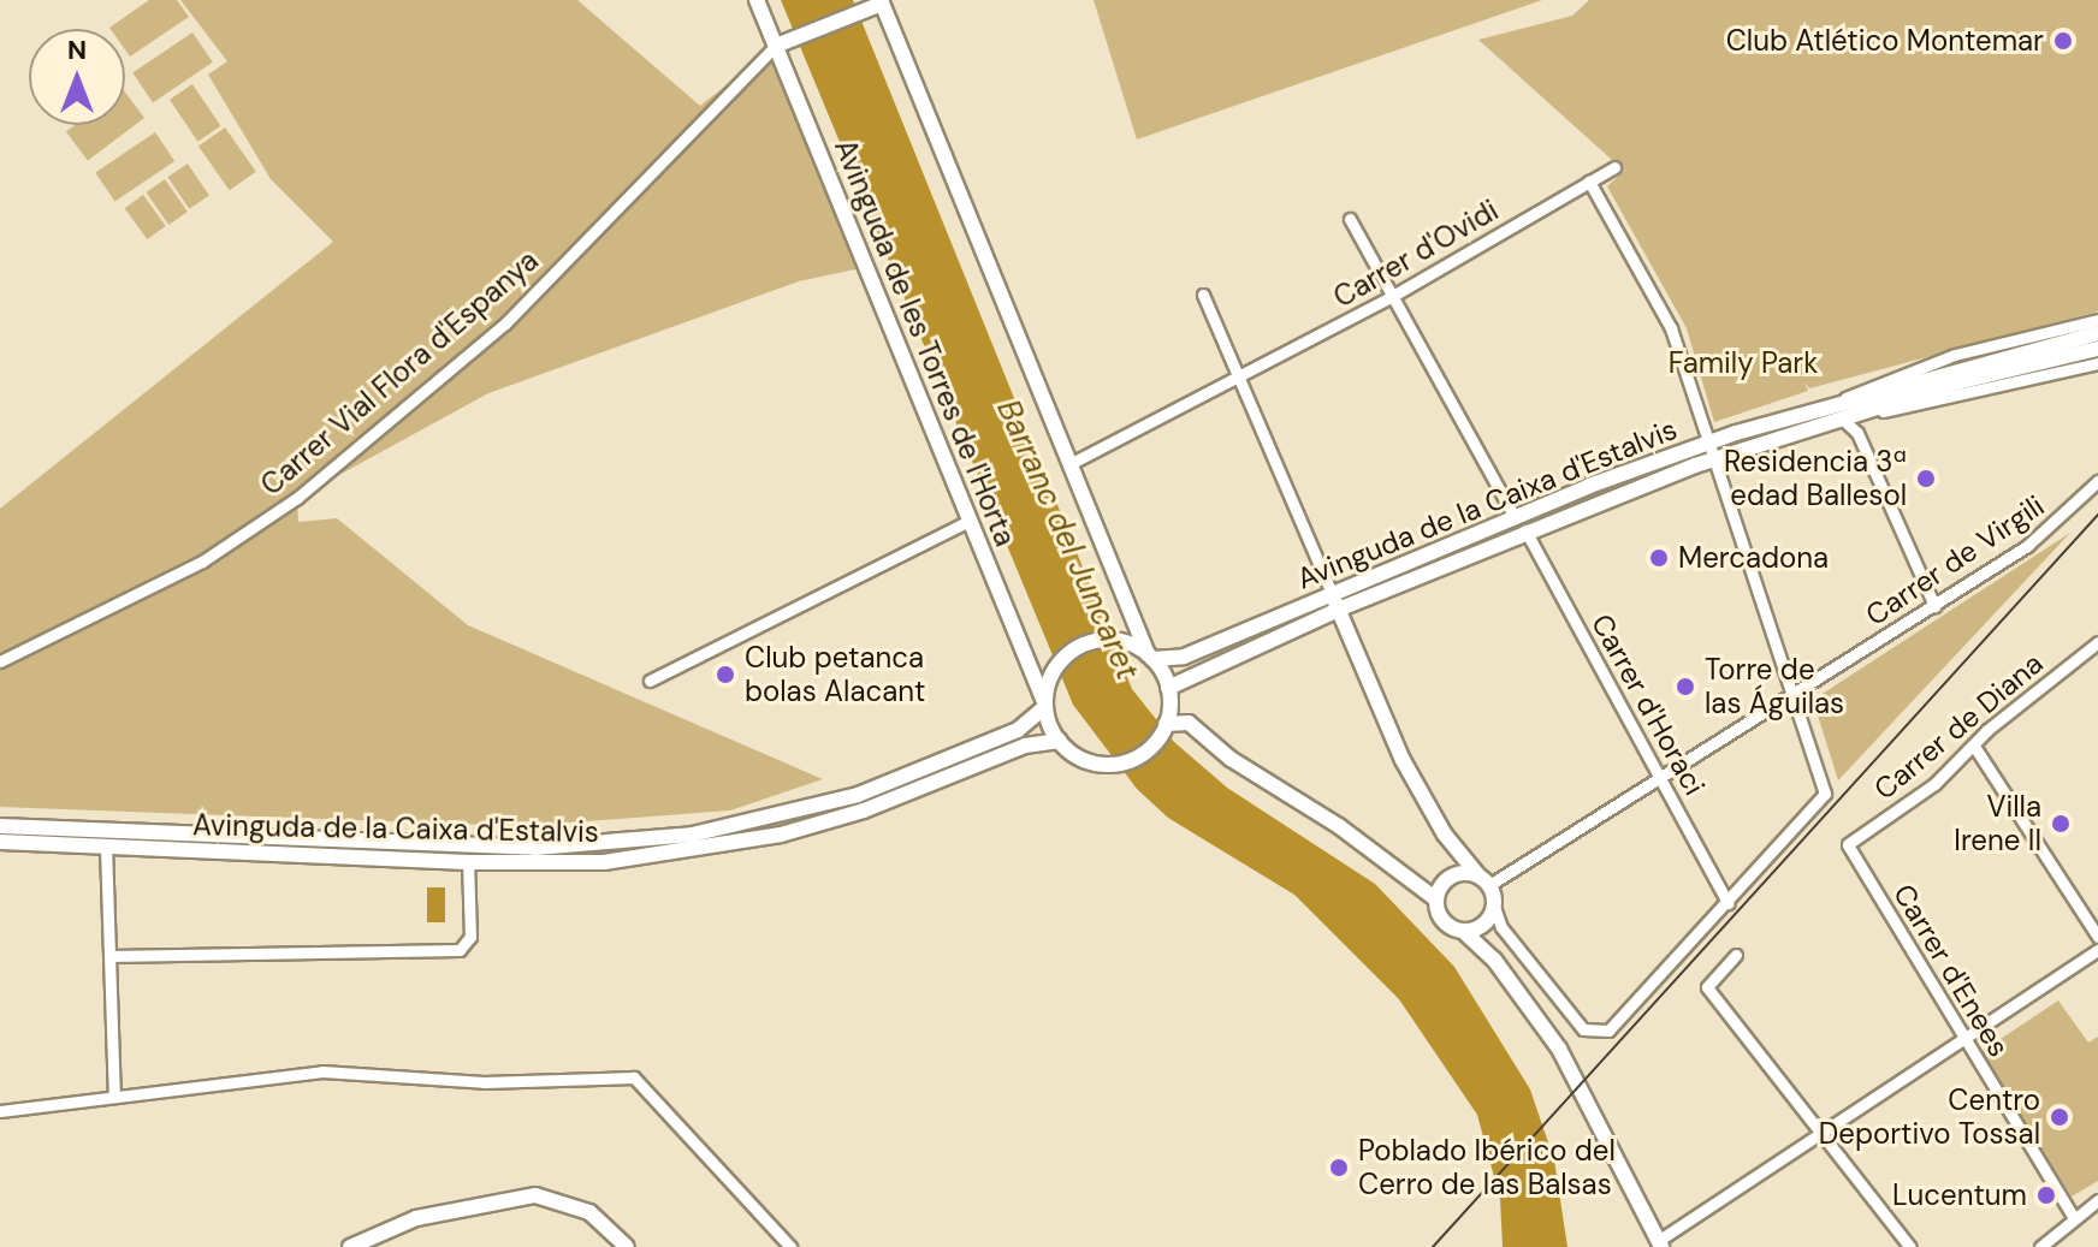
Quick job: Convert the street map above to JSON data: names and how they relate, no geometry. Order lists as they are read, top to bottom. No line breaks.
{"streets":{"main road":["Avinguda de les Torres de l'Horta","Carrer Vial Flora d'Espanya","Avinguda de la Caixa d'Estalvis"],"street":["Carrer d'Ovidi","Carrer de Virgili","Carrer d'Horaci","Carrer de Diana","Carrer d'Enees"]},"crossings":[["Avinguda de les Torres de l'Horta","Carrer Vial Flora d'Espanya"],["Avinguda de les Torres de l'Horta","Avinguda de la Caixa d'Estalvis"],["Avinguda de la Caixa d'Estalvis","Carrer d'Horaci"],["Carrer de Virgili","Carrer d'Horaci"],["Carrer de Diana","Carrer d'Enees"]],"water":["Barranc del Juncaret"],"parks":["Family Park"],"places":["Club Atlético Montemar","Residencia 3ª edad Ballesol","Mercadona","Club petanca bolas Alacant","Torre de las Águilas","Villa Irene II","Centro Deportivo Tossal","Poblado Ibérico del Cerro de las Balsas","Lucentum"],"north":"top"}
